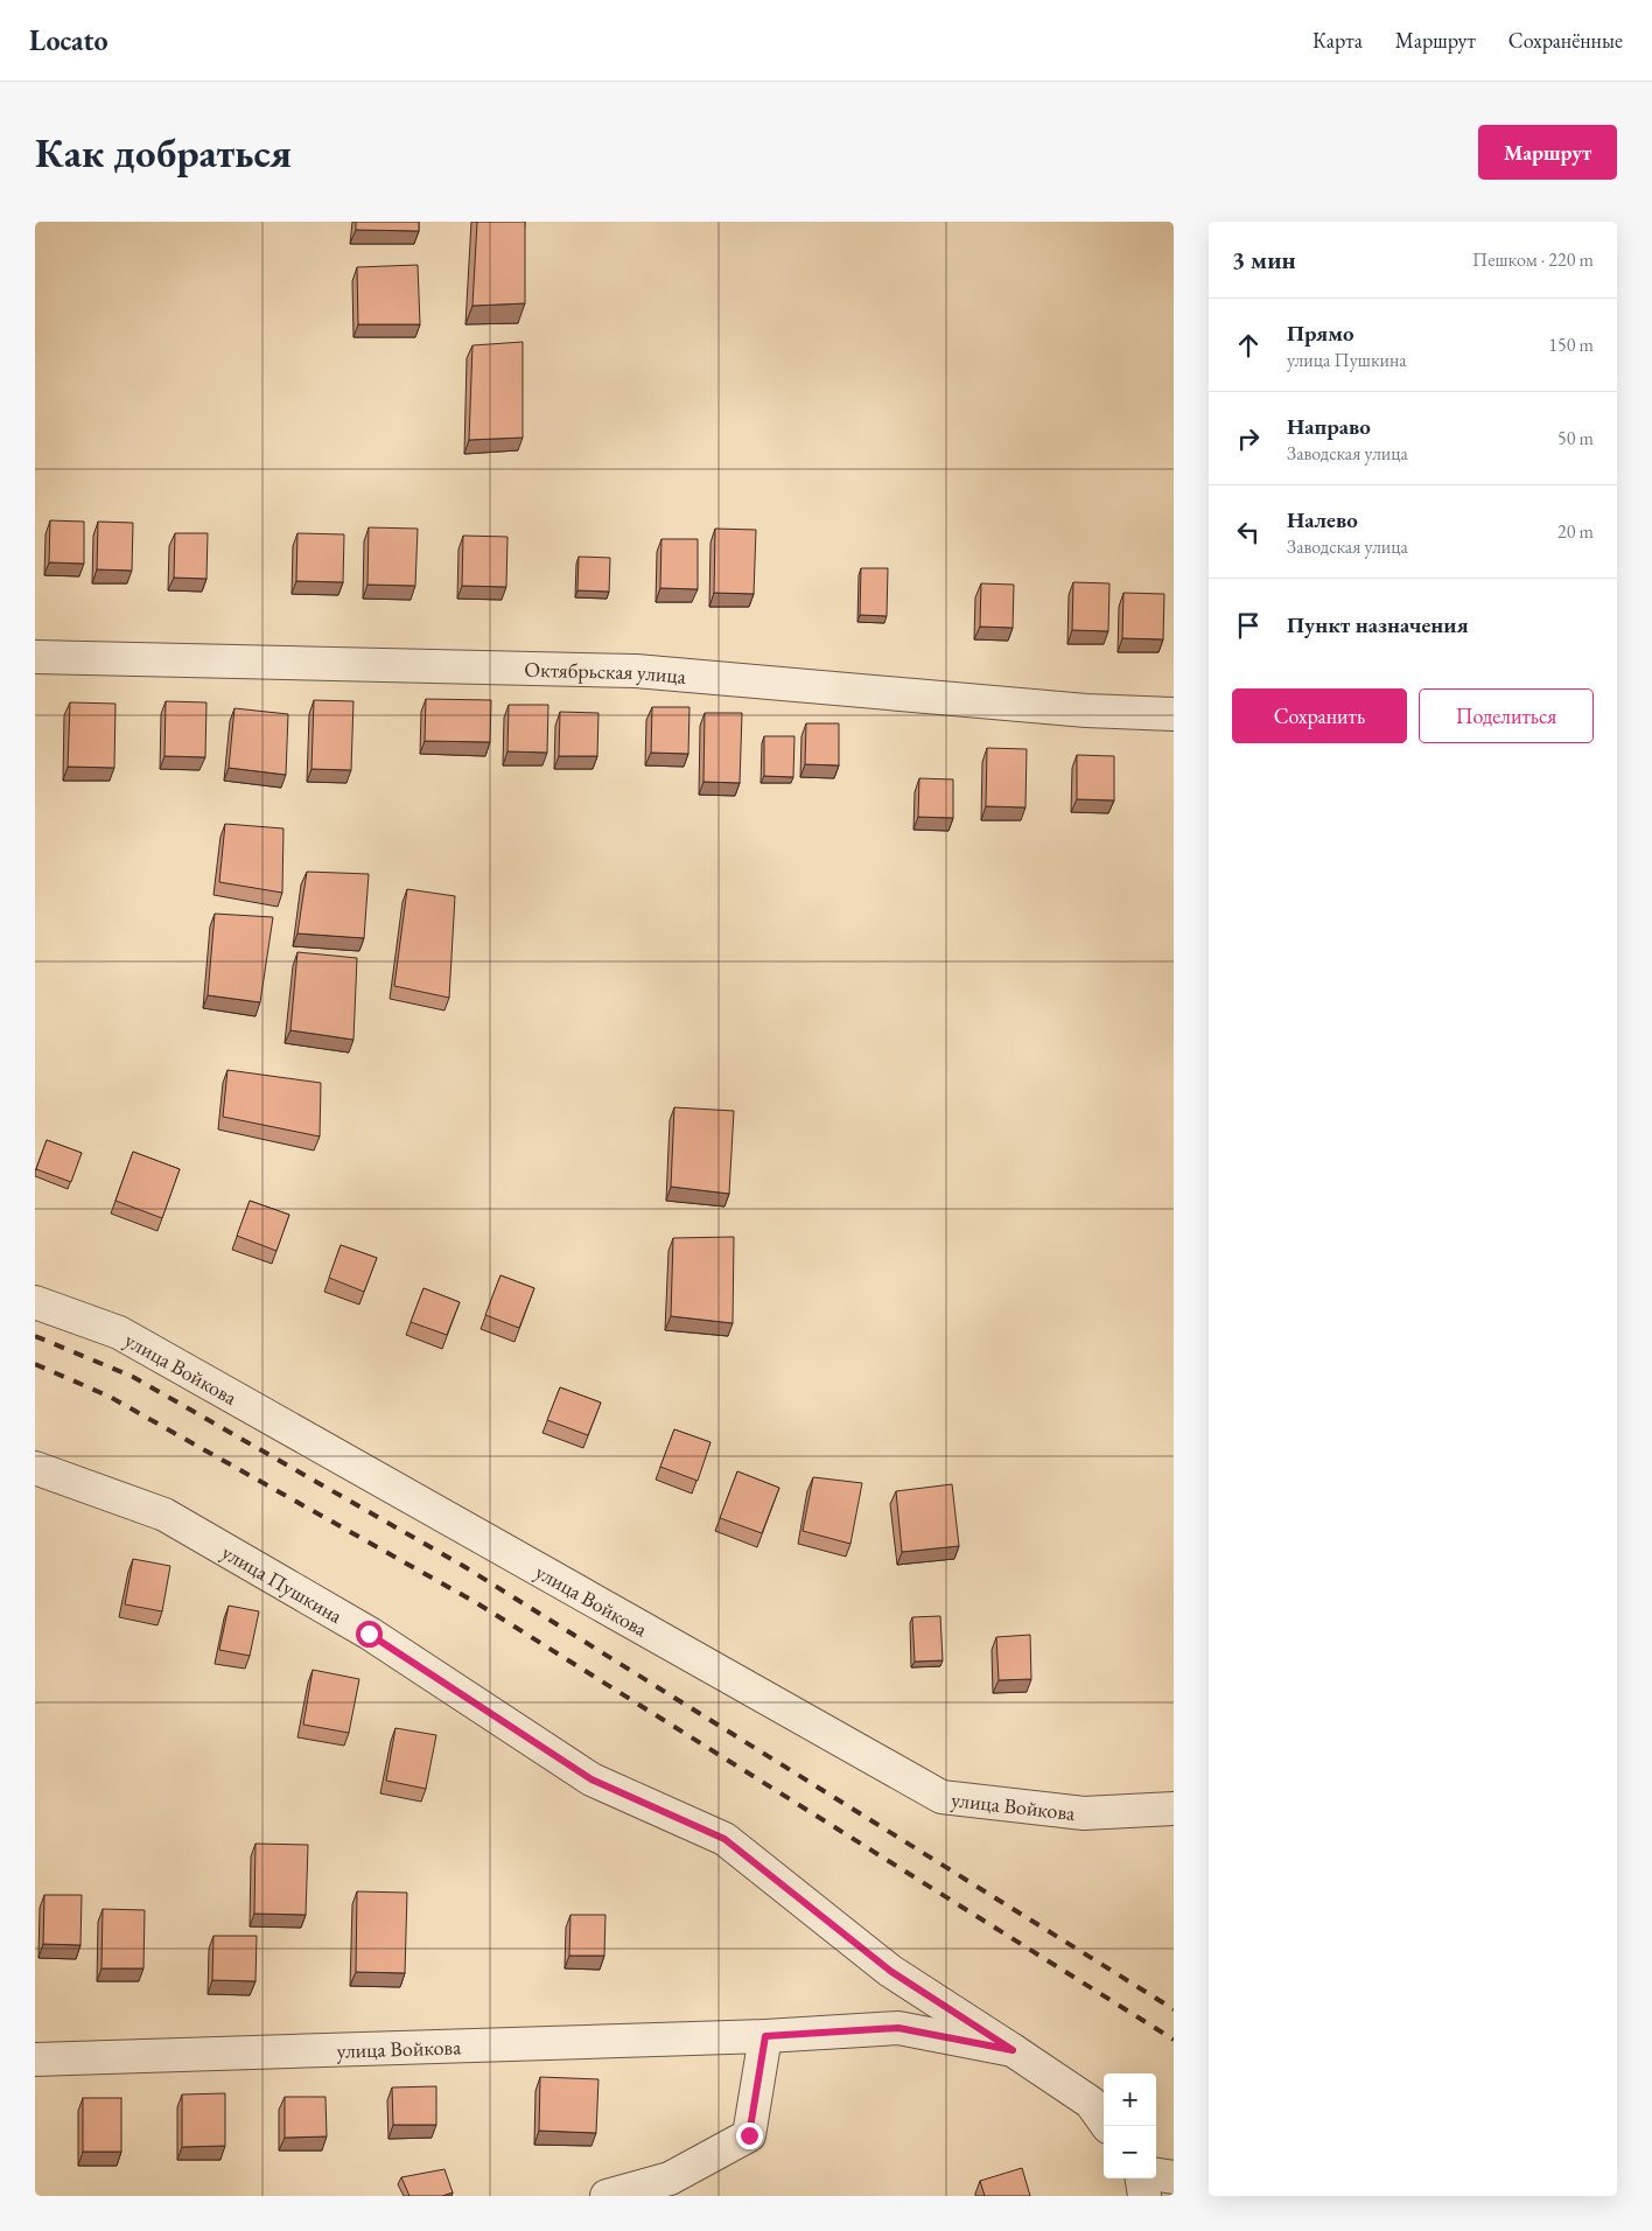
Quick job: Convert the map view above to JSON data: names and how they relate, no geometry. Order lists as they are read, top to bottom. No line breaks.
{"streets":{"street":["Октябрьская улица","улица Войкова","улица Пушкина"]},"crossings":[["улица Войкова","улица Пушкина"]],"page":{"header":"Locato","nav":["Карта","Маршрут","Сохранённые"],"buttons":["Маршрут",["Сохранить","Поделиться"]],"title":"Как добраться","heading":["3 мин","Пешком · 220 m"],"list":[["Прямо","улица Пушкина","150 m"],["Направо","Заводская улица","50 m"],["Налево","Заводская улица","20 m"],"Пункт назначения"],"map_buttons":["+","−"]}}
